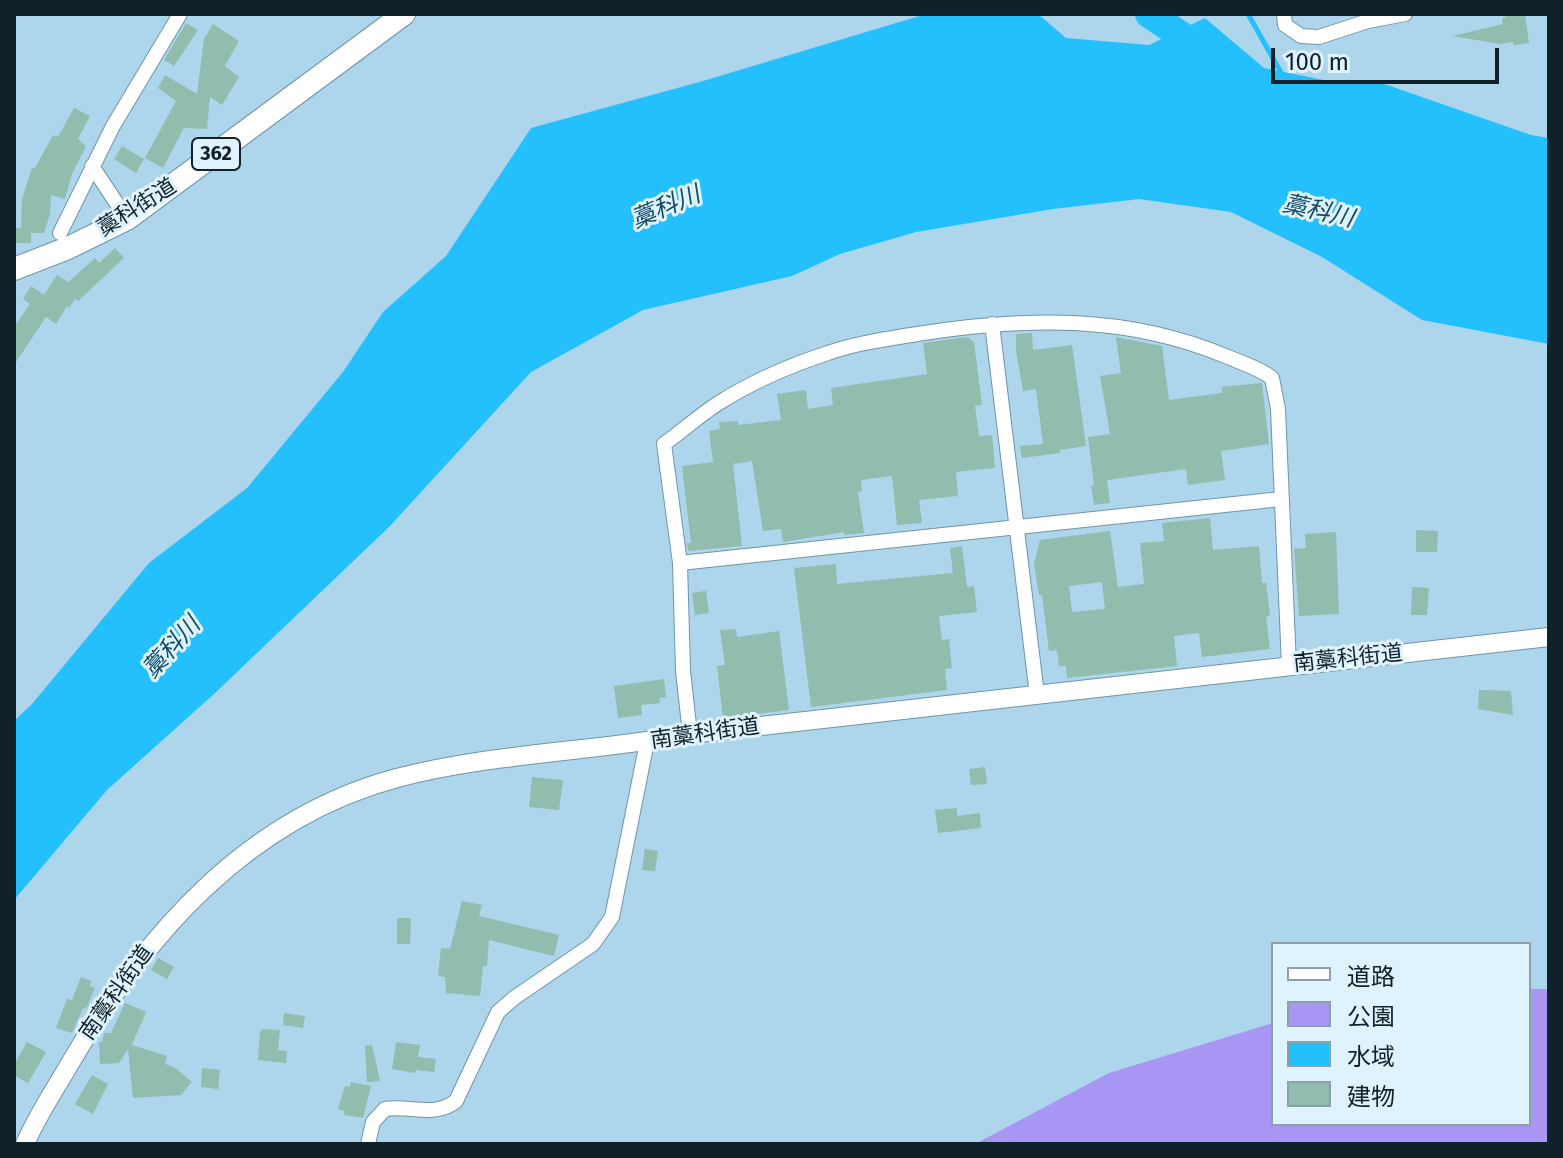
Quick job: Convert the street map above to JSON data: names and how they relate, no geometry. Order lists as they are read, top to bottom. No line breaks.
{"streets":{"highway":["362","藁科街道"],"main road":["南藁科街道"]},"water":["藁科川"],"legend":["道路","公園","水域","建物"],"scale_bar":"100 m"}
